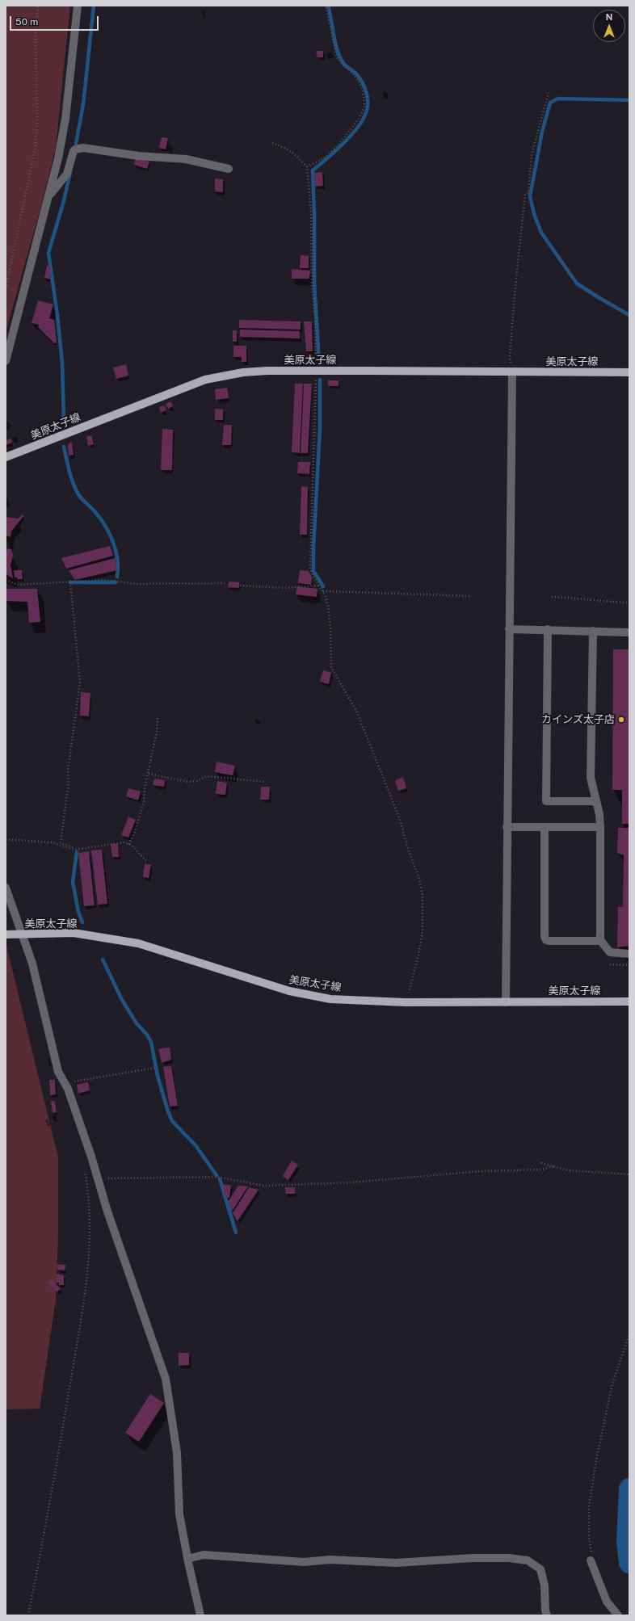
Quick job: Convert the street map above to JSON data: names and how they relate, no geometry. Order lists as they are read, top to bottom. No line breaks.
{"streets":{"main road":["美原太子線"]},"places":["カインズ太子店"],"scale_bar":"50 m","north":"top"}
